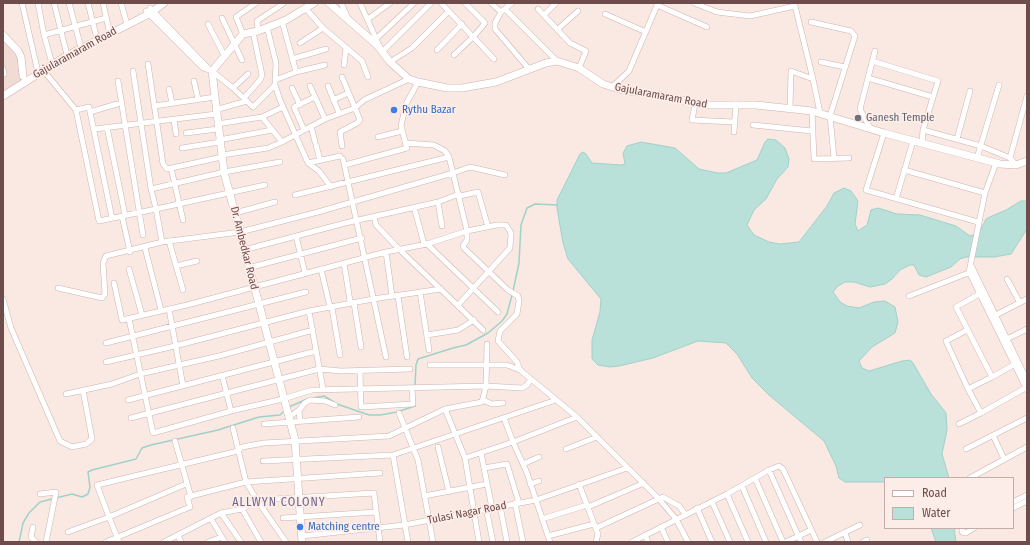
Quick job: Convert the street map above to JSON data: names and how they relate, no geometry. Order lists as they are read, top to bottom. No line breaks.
{"streets":{"main road":["Gajularamaram Road","Dr. Ambedkar Road"],"street":["Tulasi Nagar Road"]},"crossings":[["Dr. Ambedkar Road","Tulasi Nagar Road"]],"districts":["ALLWYN COLONY"],"places":["Rythu Bazar","Ganesh Temple","Matching centre"],"legend":["Road","Water"]}
